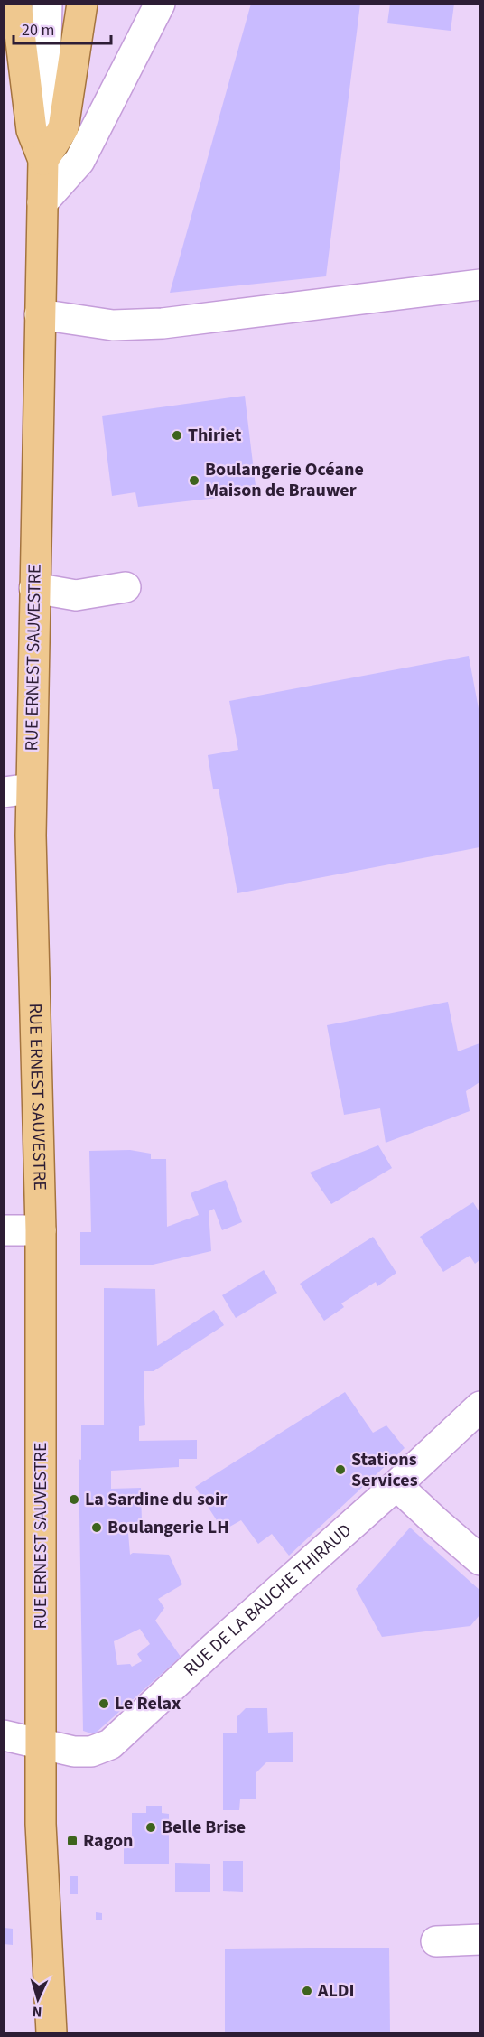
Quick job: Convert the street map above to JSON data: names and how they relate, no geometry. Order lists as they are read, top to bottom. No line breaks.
{"streets":{"main road":["RUE ERNEST SAUVESTRE"],"street":["RUE DE LA BAUCHE THIRAUD"]},"crossings":[["RUE ERNEST SAUVESTRE","RUE DE LA BAUCHE THIRAUD"]],"places":{"other":["Thiriet","Boulangerie Océane Maison de Brauwer","Stations Services","La Sardine du soir","Boulangerie LH","Le Relax","Belle Brise","ALDI"],"transit":["Ragon"]},"scale_bar":"20 m","north":"bottom"}
